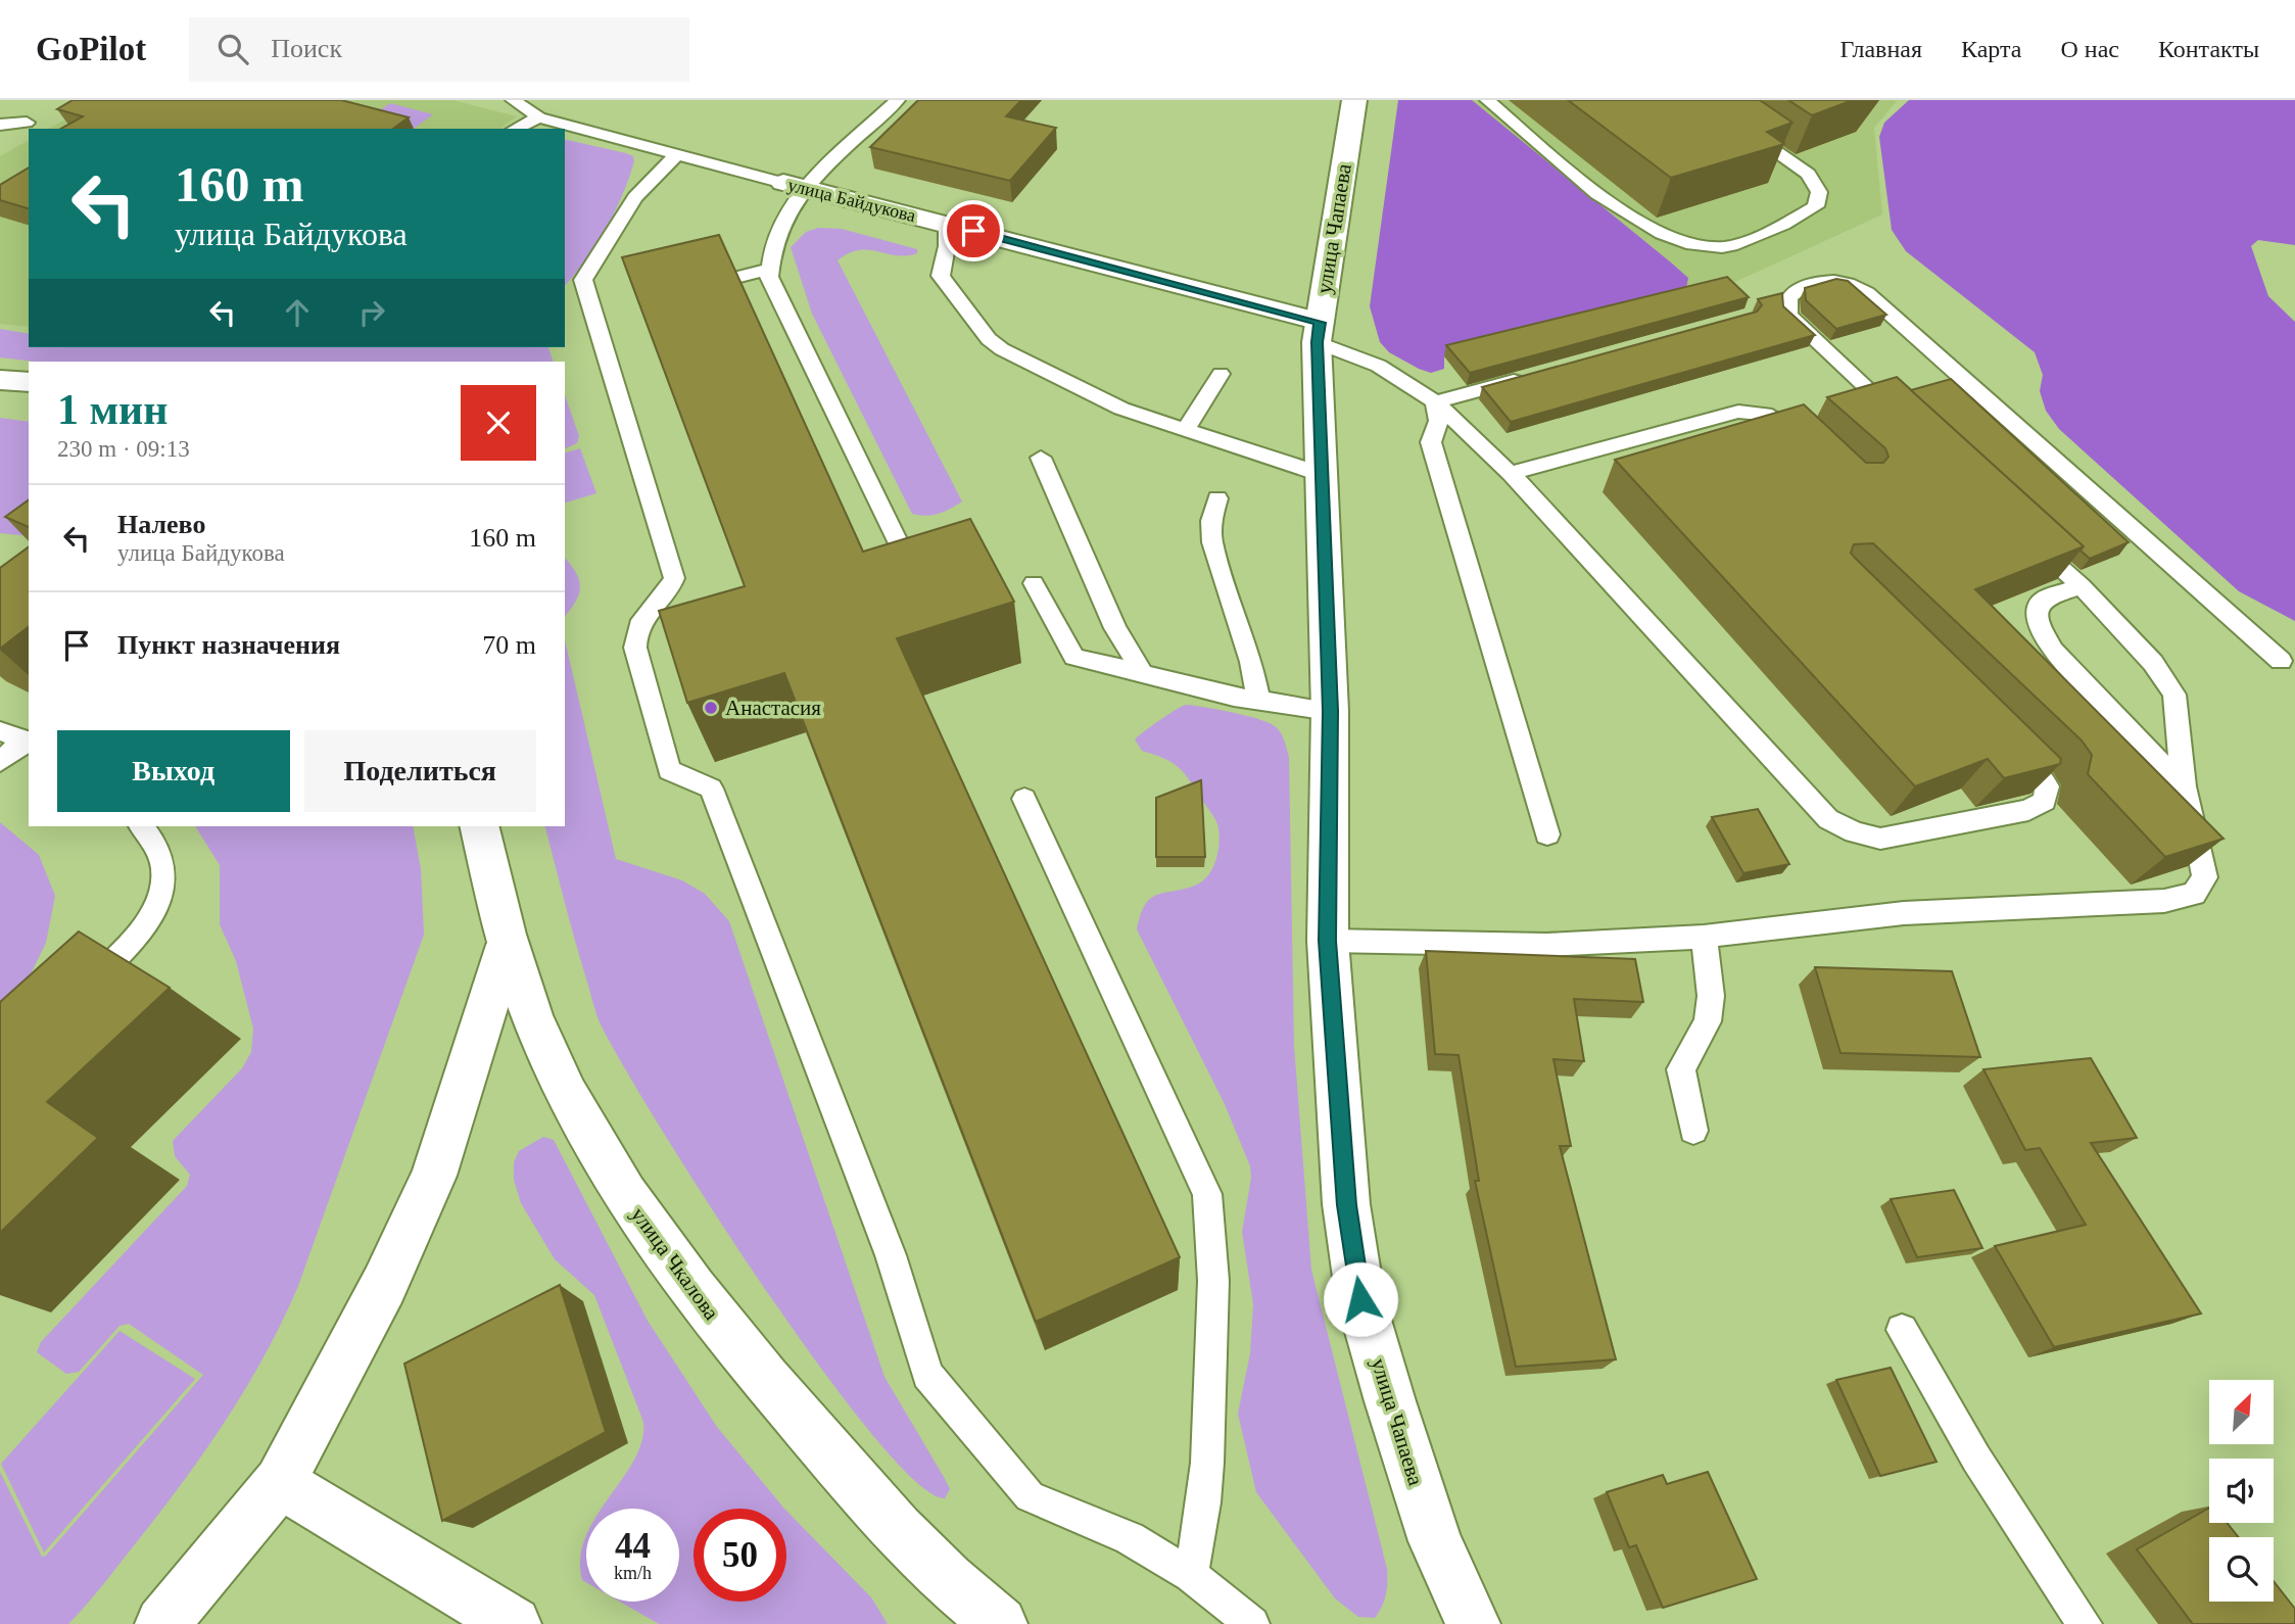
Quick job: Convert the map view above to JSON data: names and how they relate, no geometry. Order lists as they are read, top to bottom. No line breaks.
{"streets":{"main road":["улица Байдукова","улица Чапаева","улица Чкалова"]},"crossings":[["улица Байдукова","улица Чапаева"]],"places":["Анастасия"],"north":"top right","page":{"header":"GoPilot","search":"Поиск","nav":["Главная","Карта","О нас","Контакты"],"turn":["160 m","улица Байдукова"],"heading":["1 мин","230 m · 09:13"],"list":[{"name":"Налево","note":"улица Байдукова","value":"160 m"},{"name":"Пункт назначения","value":"70 m"}],"buttons":["Выход","Поделиться"],"speed":"44 km/h","limit":"50"}}
